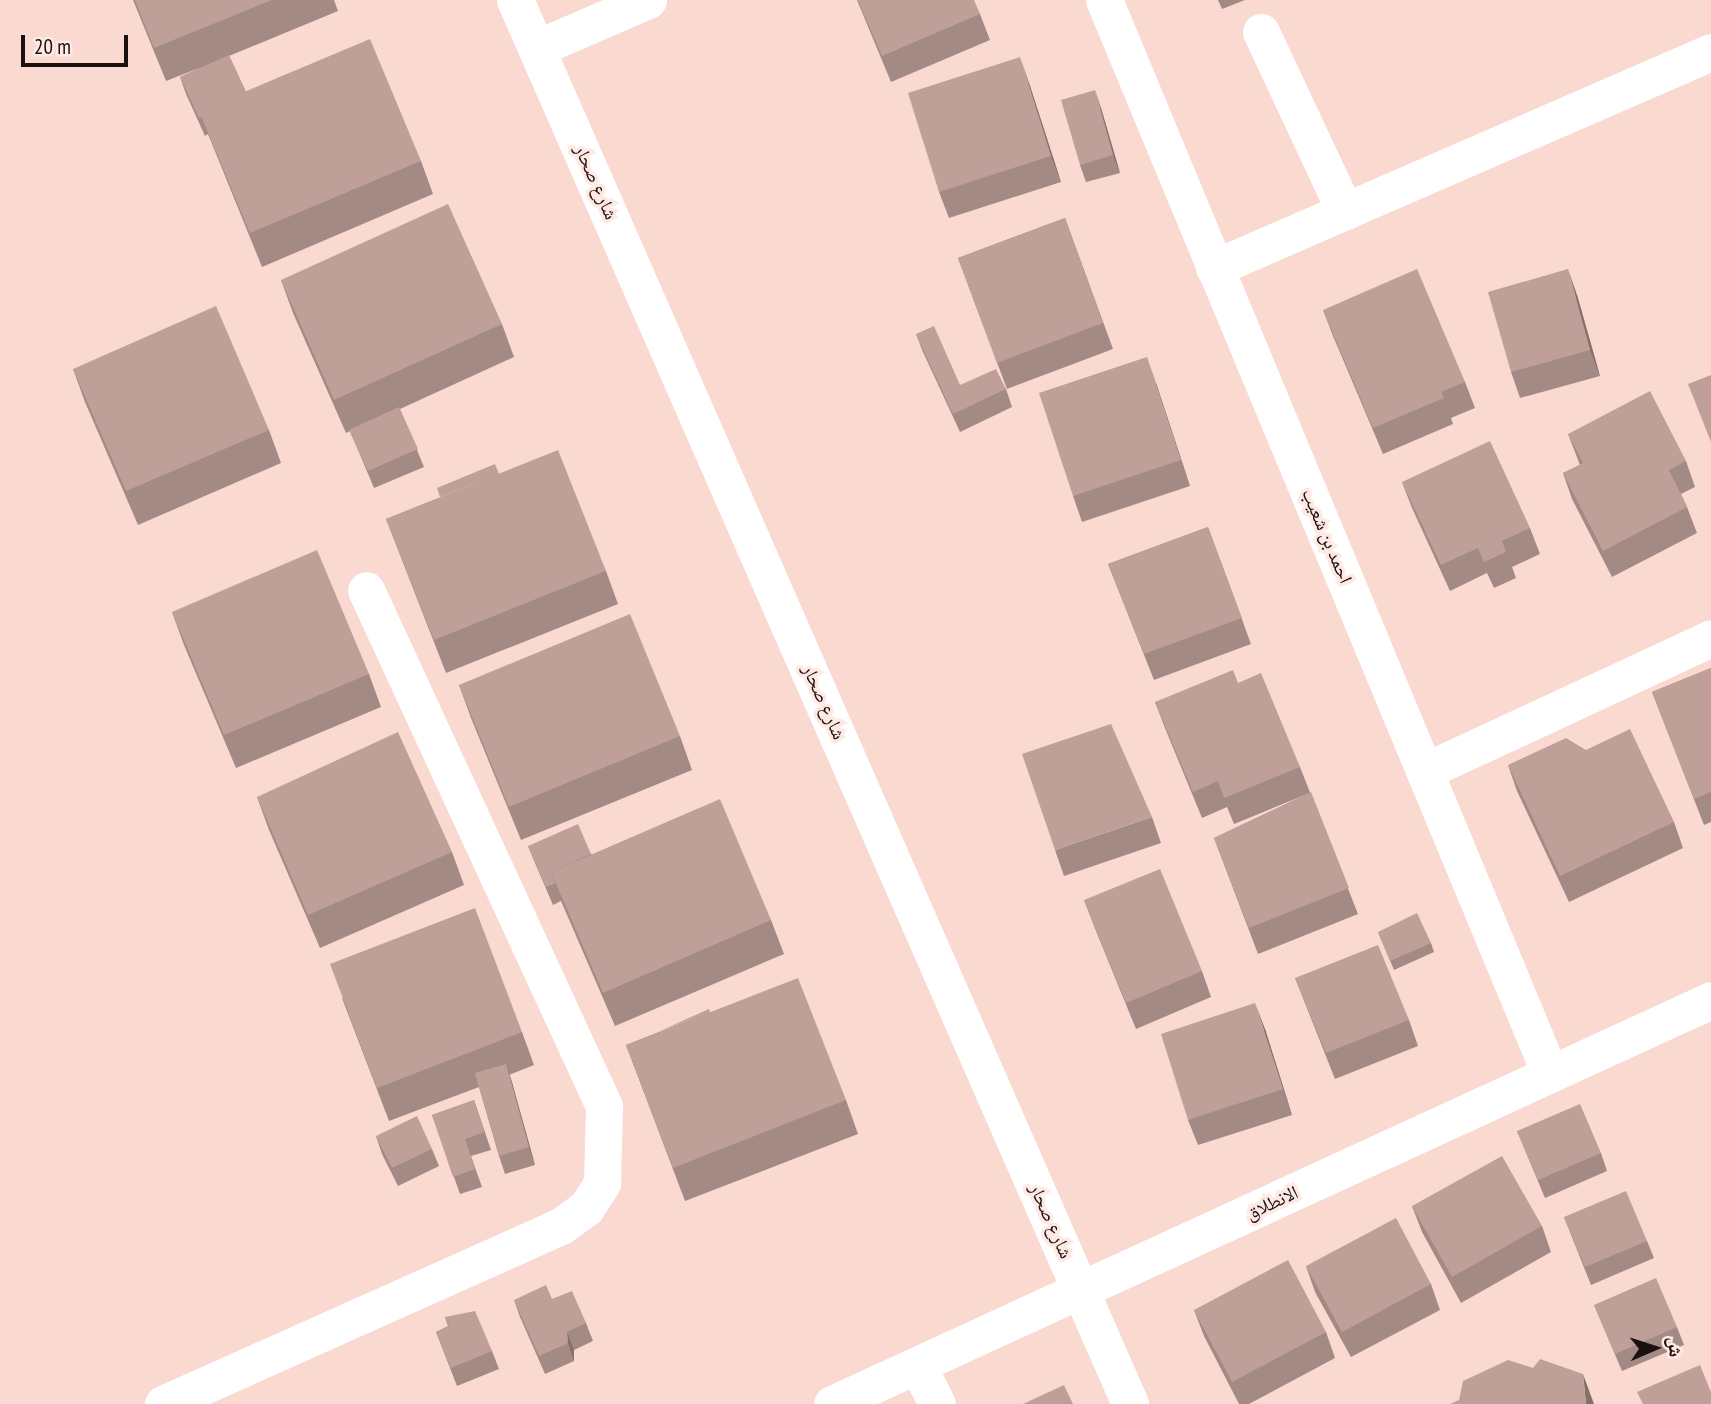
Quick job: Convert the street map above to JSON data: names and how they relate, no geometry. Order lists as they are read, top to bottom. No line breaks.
{"streets":{"street":["شارع صحار","احمد بن شعيب","الانطلاق"]},"crossings":[["شارع صحار","الانطلاق"],["احمد بن شعيب","الانطلاق"]],"scale_bar":"20 m","north":"right"}
